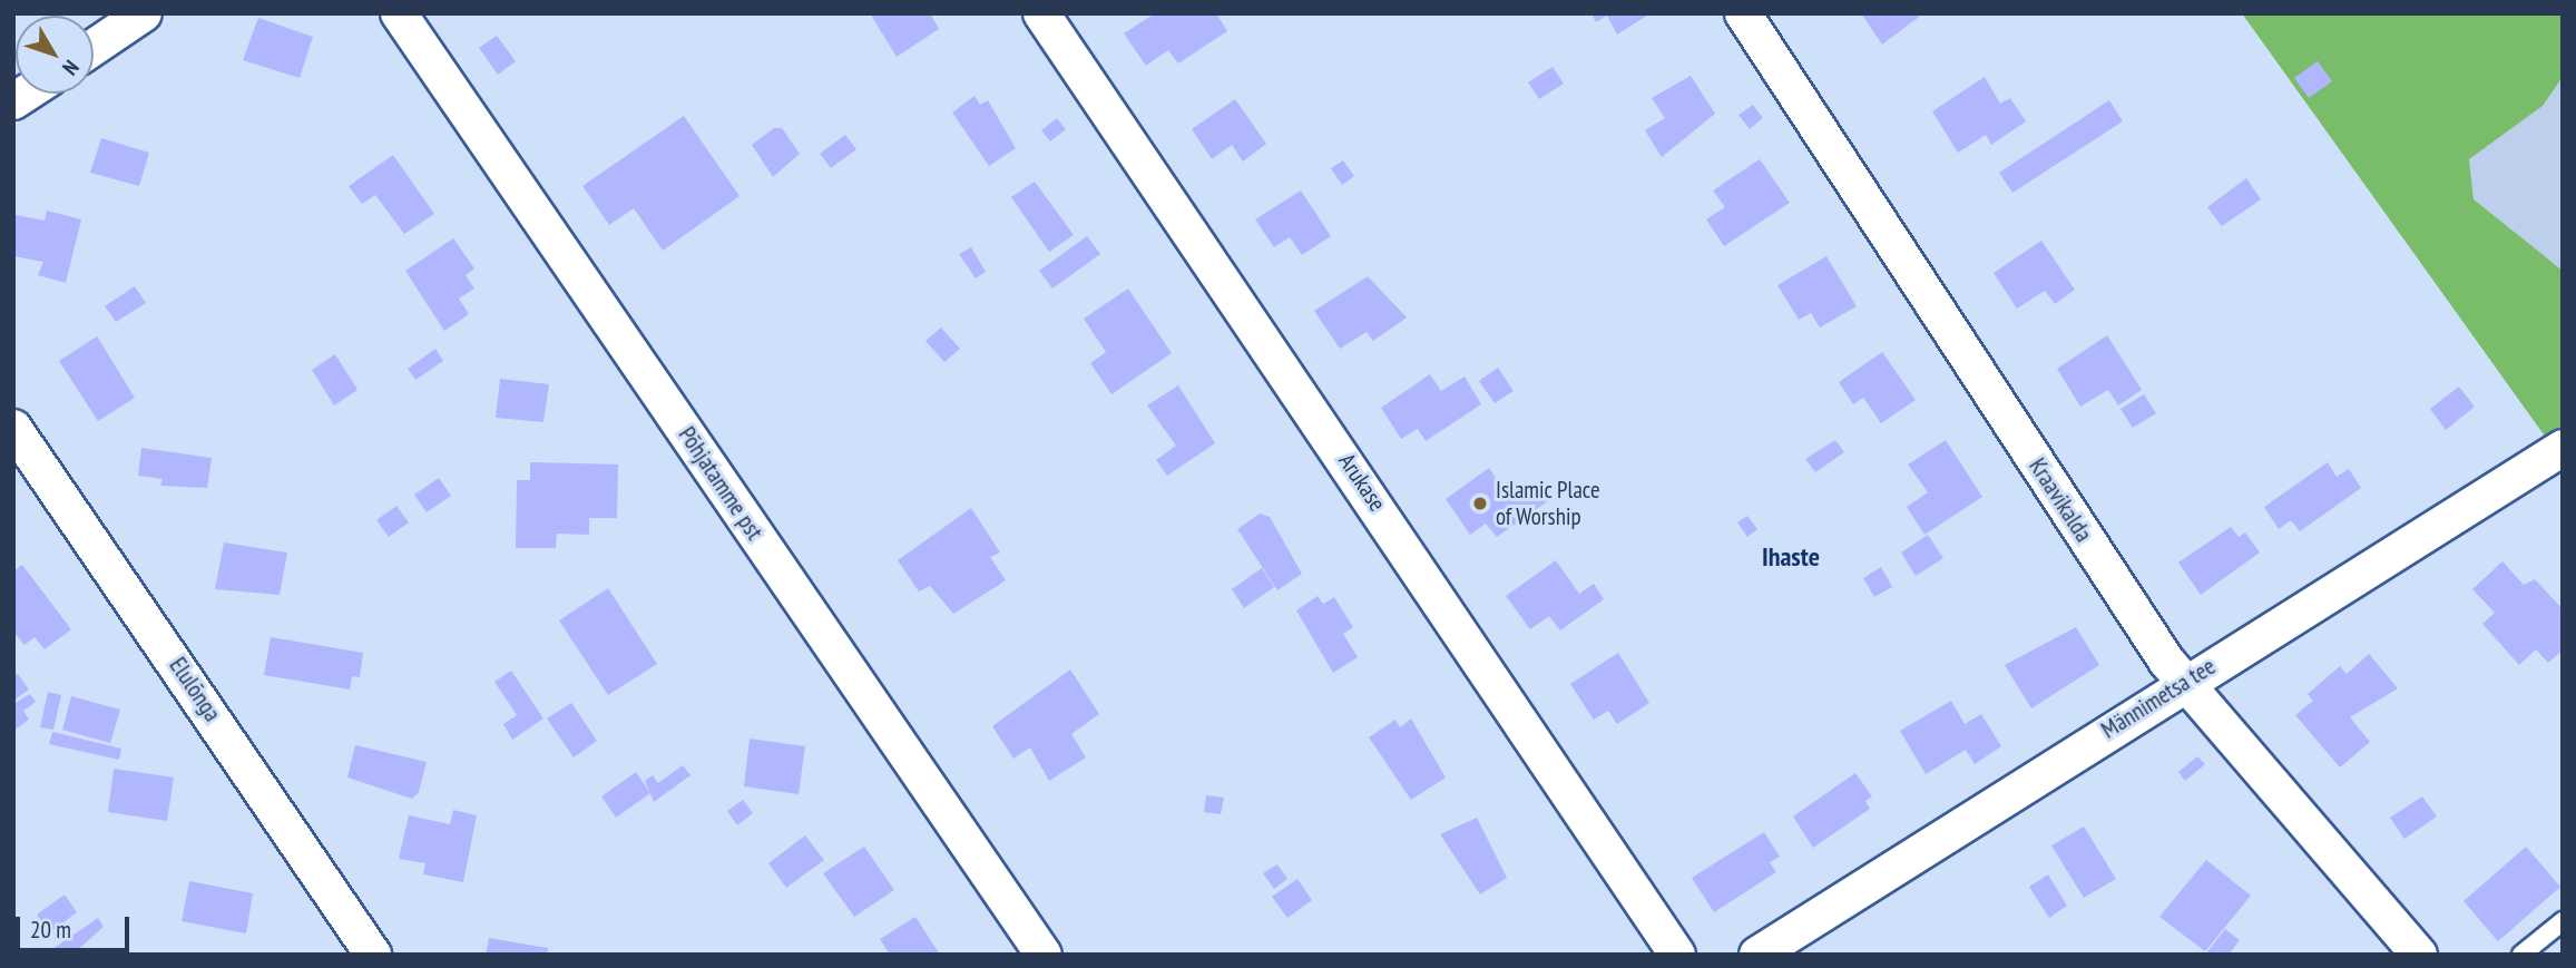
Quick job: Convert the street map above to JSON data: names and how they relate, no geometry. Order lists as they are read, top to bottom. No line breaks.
{"streets":{"street":["Arukase","Põhjatamme pst","Kraavikalda","Elulõnga","Männimetsa tee"]},"crossings":[["Kraavikalda","Männimetsa tee"]],"districts":["Ihaste"],"places":["Islamic Place of Worship"],"scale_bar":"20 m","north":"bottom right"}
